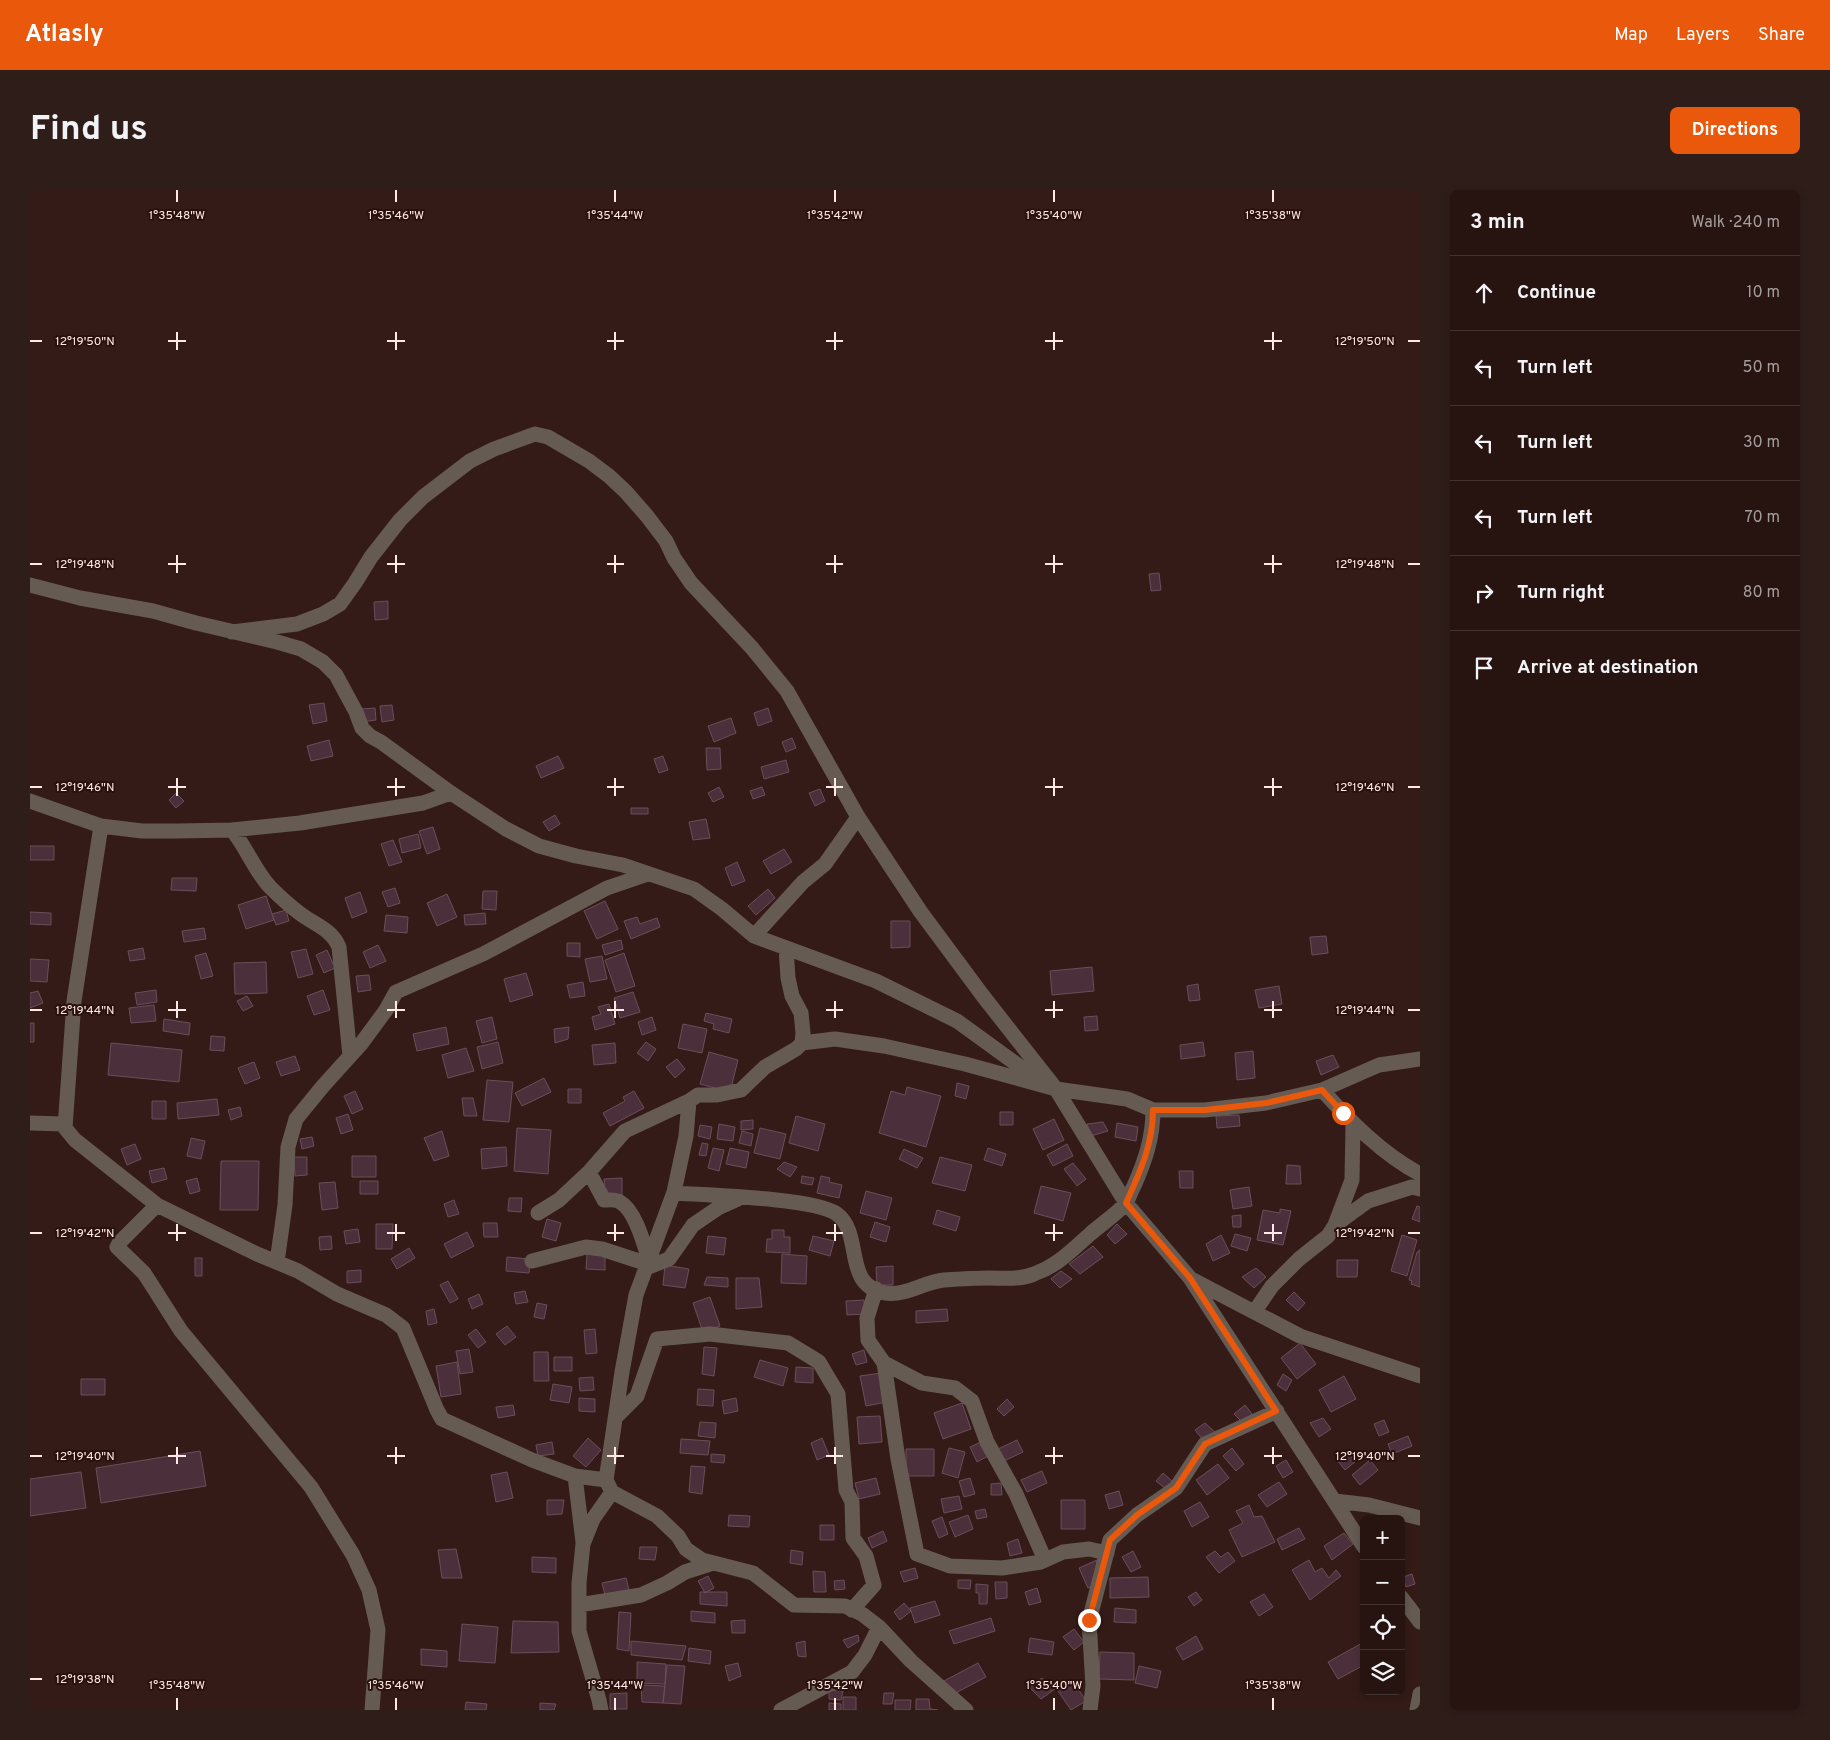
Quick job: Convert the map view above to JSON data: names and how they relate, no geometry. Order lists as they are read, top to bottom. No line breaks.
{"page":{"header":"Atlasly","nav":["Map","Layers","Share"],"buttons":"Directions","title":"Find us","heading":["3 min","Walk · 240 m"],"list":[["Continue","10 m"],["Turn left","50 m"],["Turn left","30 m"],["Turn left","70 m"],["Turn right","80 m"],"Arrive at destination"],"map_buttons":["+","−"]},"coordinates":["1°35'48\"W","1°35'46\"W","1°35'44\"W","1°35'42\"W","1°35'40\"W","1°35'38\"W","12°19'50\"N","12°19'48\"N","12°19'46\"N","12°19'44\"N","12°19'42\"N","12°19'40\"N","12°19'38\"N"]}
